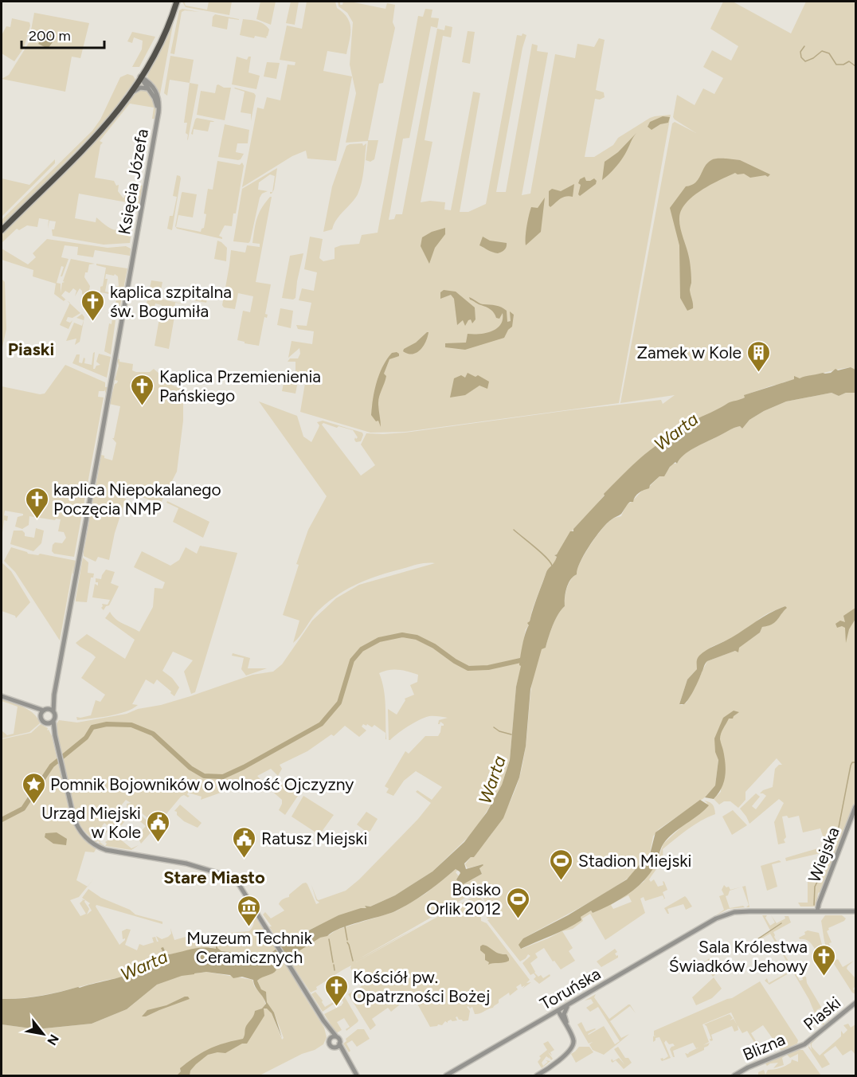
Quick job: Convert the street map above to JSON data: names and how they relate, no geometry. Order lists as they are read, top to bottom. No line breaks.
{"streets":{"street":["Księcia Józefa","Wiejska","Toruńska","Piaski","Blizna"]},"crossings":[["Wiejska","Toruńska"],["Piaski","Blizna"]],"districts":["Piaski","Stare Miasto"],"water":["Warta"],"places":{"church":["kaplica szpitalna św. Bogumiła","Kaplica Przemienienia Pańskiego","kaplica Niepokalanego Poczęcia NMP","Sala Królestwa Świadków Jehowy","Kościół pw. Opatrzności Bożej"],"building":["Zamek w Kole"],"place":["Pomnik Bojowników o wolność Ojczyzny"],"public building":["Urząd Miejski w Kole","Ratusz Miejski"],"sports":["Stadion Miejski","Boisko Orlik 2012"],"museum":["Muzeum Technik Ceramicznych"]},"scale_bar":"200 m","north":"bottom right"}
